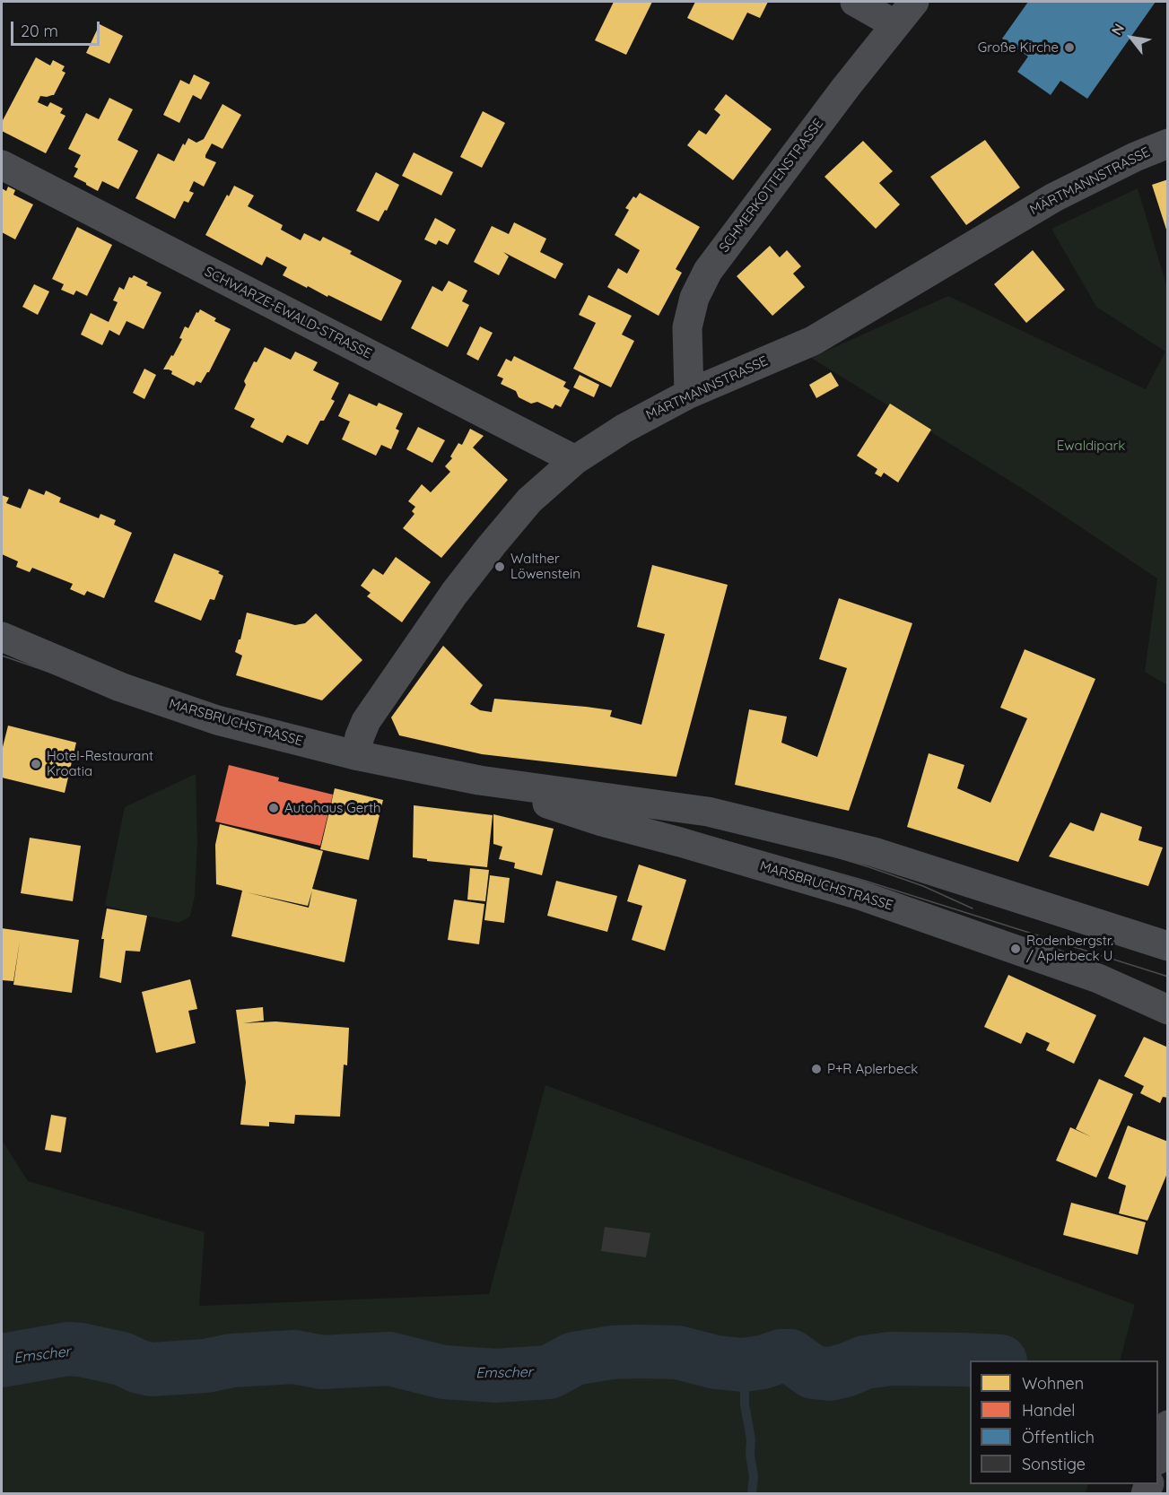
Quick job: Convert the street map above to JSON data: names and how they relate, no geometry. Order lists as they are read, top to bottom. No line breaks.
{"streets":{"street":["MÄRTMANNSTRASSE","SCHMERKOTTENSTRASSE","SCHWARZE-EWALD-STRASSE","MARSBRUCHSTRASSE"]},"crossings":[["MÄRTMANNSTRASSE","SCHMERKOTTENSTRASSE"],["MÄRTMANNSTRASSE","SCHWARZE-EWALD-STRASSE"],["MÄRTMANNSTRASSE","MARSBRUCHSTRASSE"]],"water":["Emscher"],"parks":["Ewaldipark"],"places":["Große Kirche","Walther Löwenstein","Hotel-Restaurant Kroatia","Autohaus Gerth","Rodenbergstr. / Aplerbeck U","P+R Aplerbeck"],"legend":["Wohnen","Handel","Öffentlich","Sonstige"],"scale_bar":"20 m","north":"top left"}
